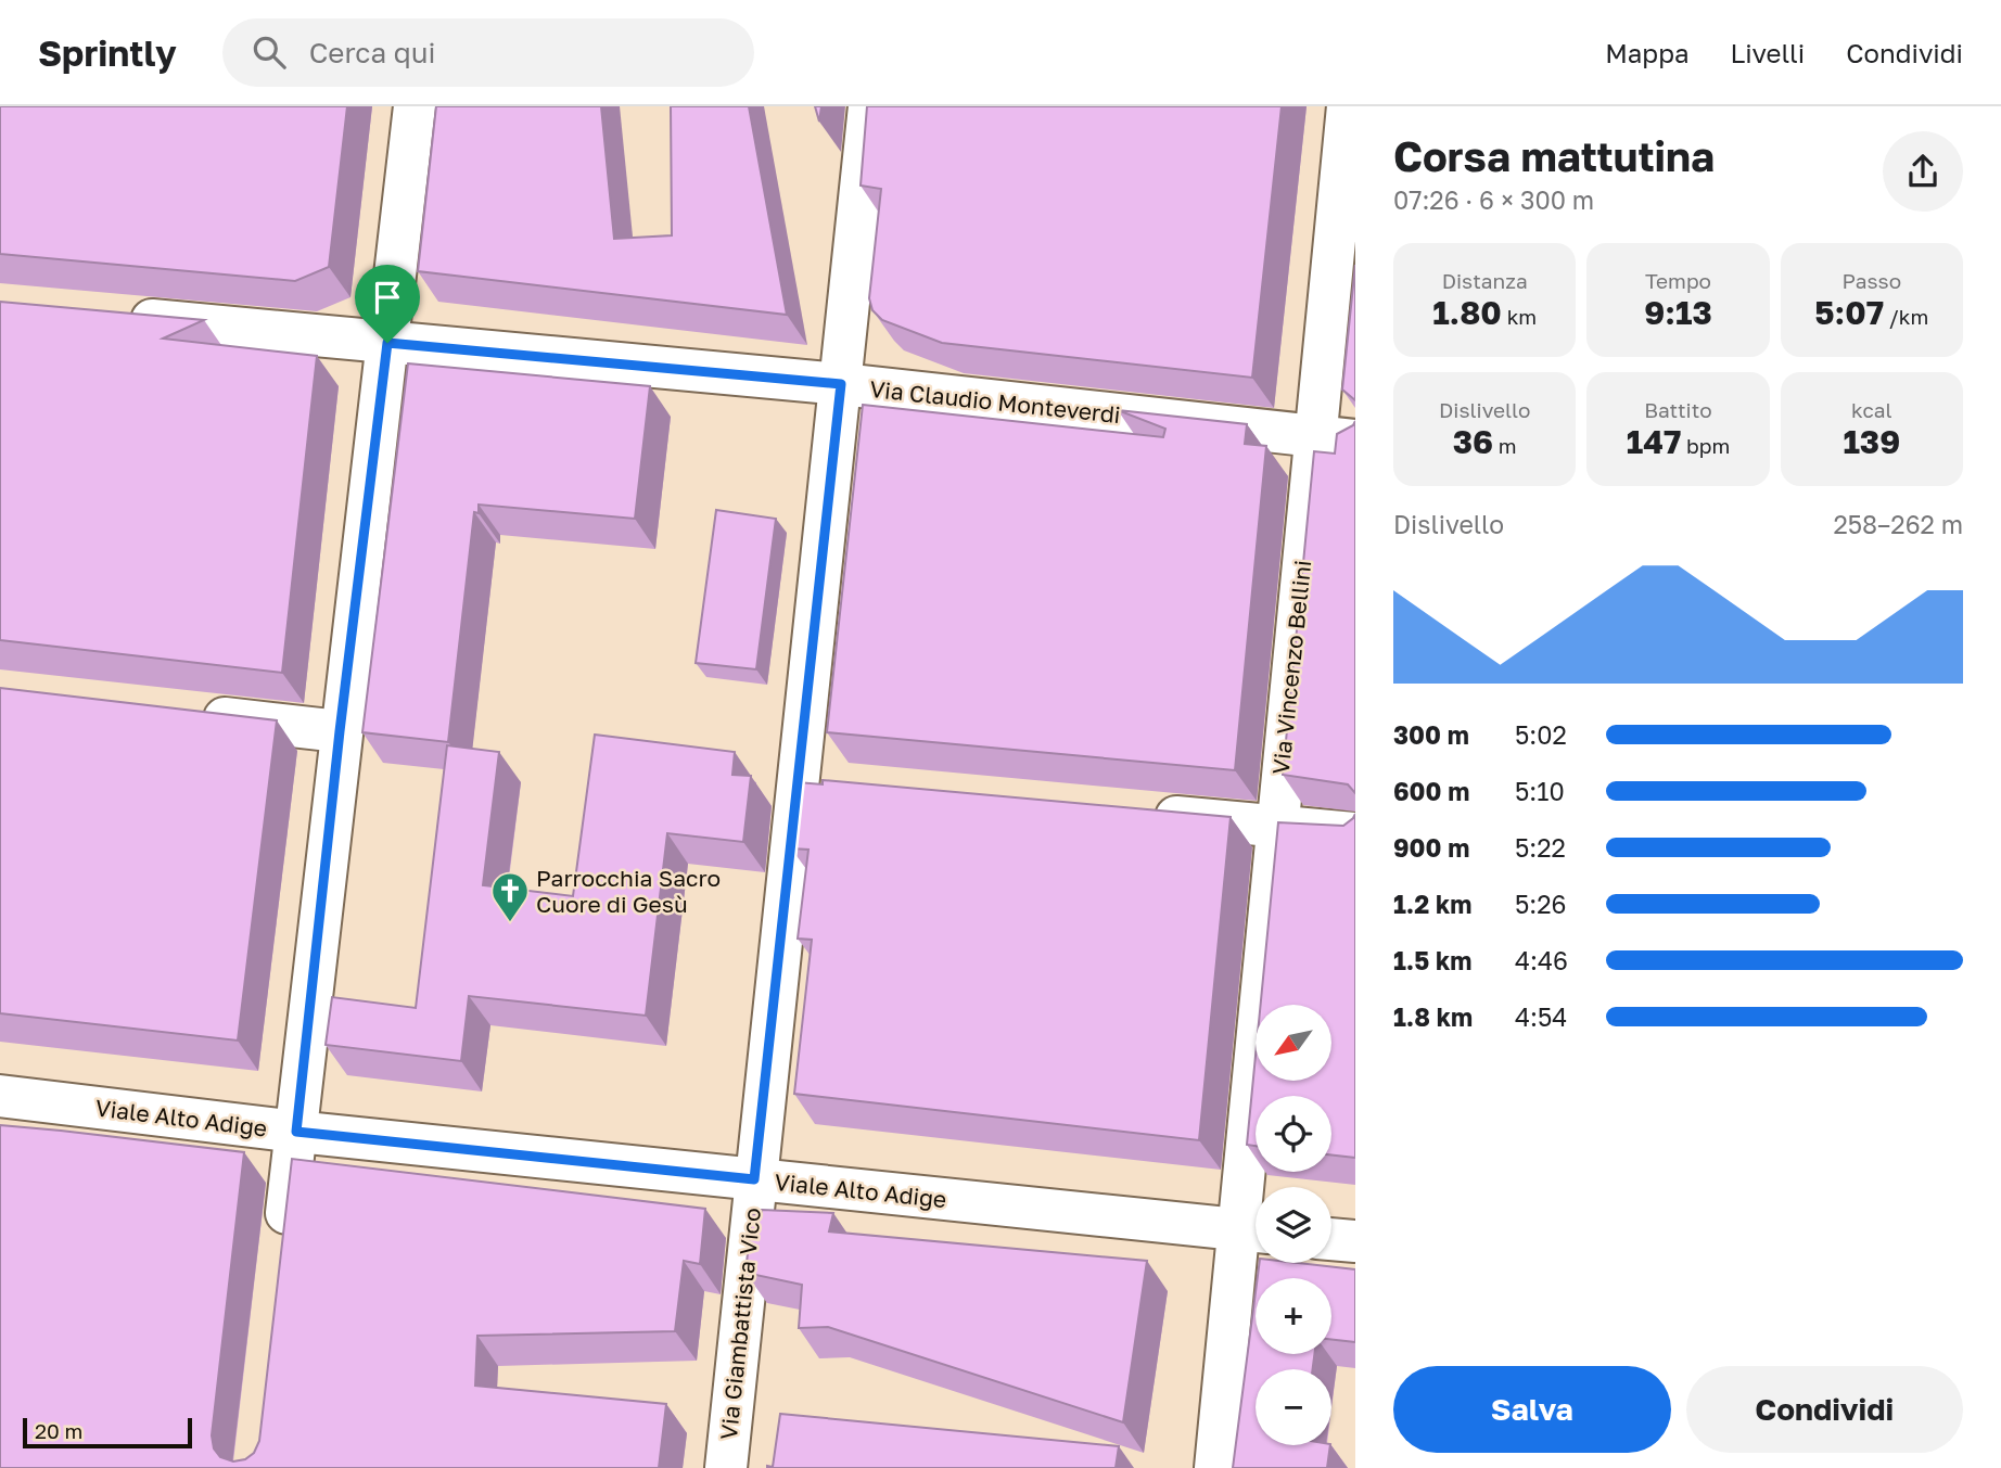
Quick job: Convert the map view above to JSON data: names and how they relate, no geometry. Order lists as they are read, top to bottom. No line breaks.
{"streets":{"street":["Via Claudio Monteverdi","Via Vincenzo Bellini","Viale Alto Adige","Via Giambattista Vico"]},"crossings":[["Via Claudio Monteverdi","Via Vincenzo Bellini"],["Via Claudio Monteverdi","Via Giambattista Vico"],["Via Vincenzo Bellini","Viale Alto Adige"],["Viale Alto Adige","Via Giambattista Vico"]],"places":{"church":["Parrocchia Sacro Cuore di Gesù"]},"scale_bar":"20 m","north":"bottom left","page":{"header":"Sprintly","search":"Cerca qui","nav":["Mappa","Livelli","Condividi"],"heading":["Corsa mattutina","07:26 · 6 × 300 m"],"stats":[["Distanza","1.80 km"],["Tempo","9:13"],["Passo","5:07 /km"],["Dislivello","36 m"],["Battito","147 bpm"],["kcal","139"]],"chart":["Dislivello","258–262 m"],"list":[{"name":"300 m","note":"5:02"},{"name":"600 m","note":"5:10"},{"name":"900 m","note":"5:22"},{"name":"1.2 km","note":"5:26"},{"name":"1.5 km","note":"4:46"},{"name":"1.8 km","note":"4:54"}],"map_buttons":["+","−"],"buttons":["Salva","Condividi"],"scale":"20 m"}}
